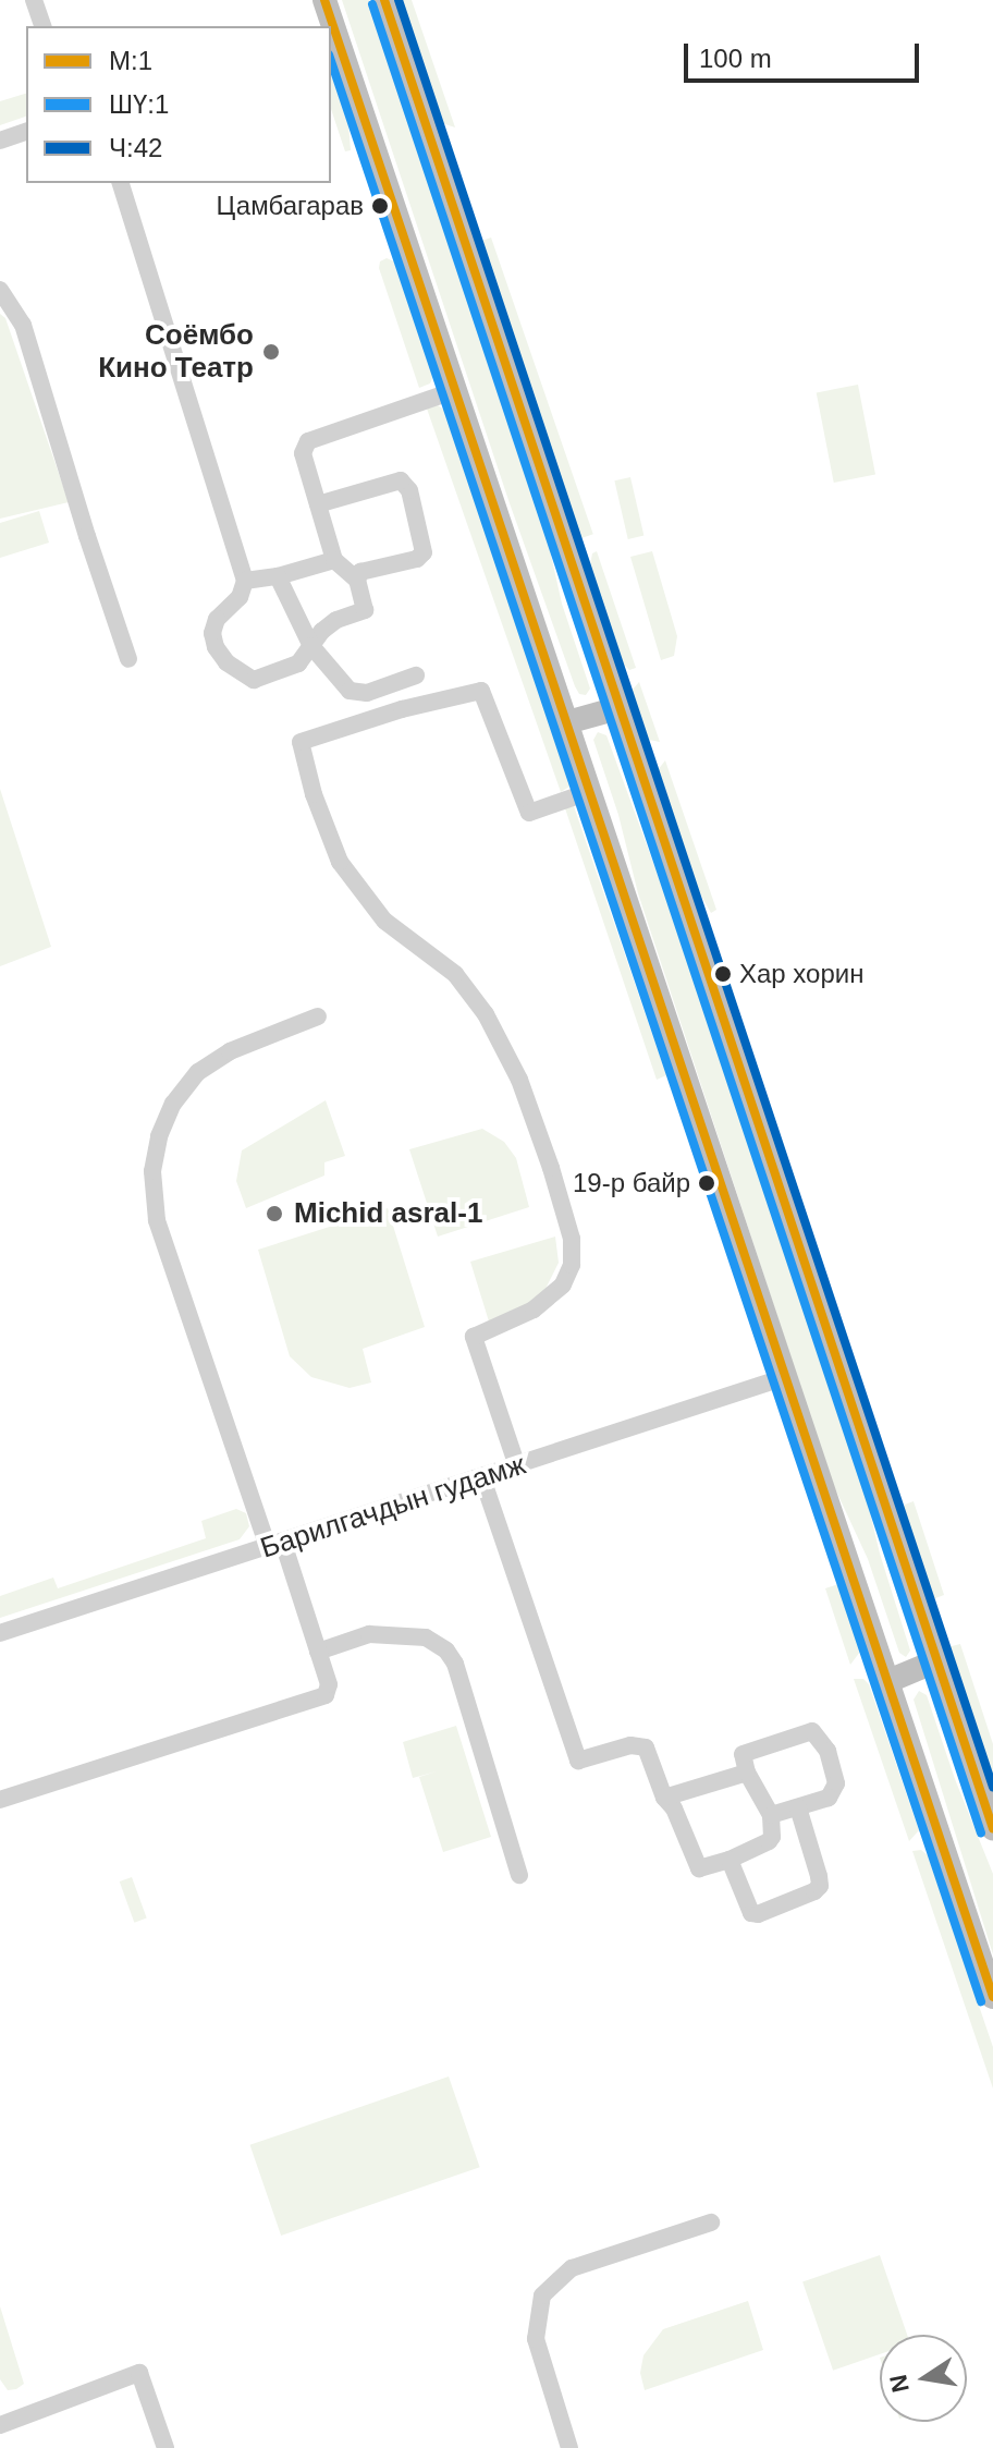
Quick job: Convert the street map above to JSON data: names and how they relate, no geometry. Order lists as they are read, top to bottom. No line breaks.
{"streets":{"street":["Барилгачдын гудамж"]},"places":["Цамбагарав","Соёмбо Кино Театр","Хар хорин","19-р байр","Michid asral-1"],"lines":["transit line М:1","transit line Ч:42","transit line ШҮ:1"],"legend":["М:1","ШҮ:1","Ч:42"],"scale_bar":"100 m","north":"left"}
